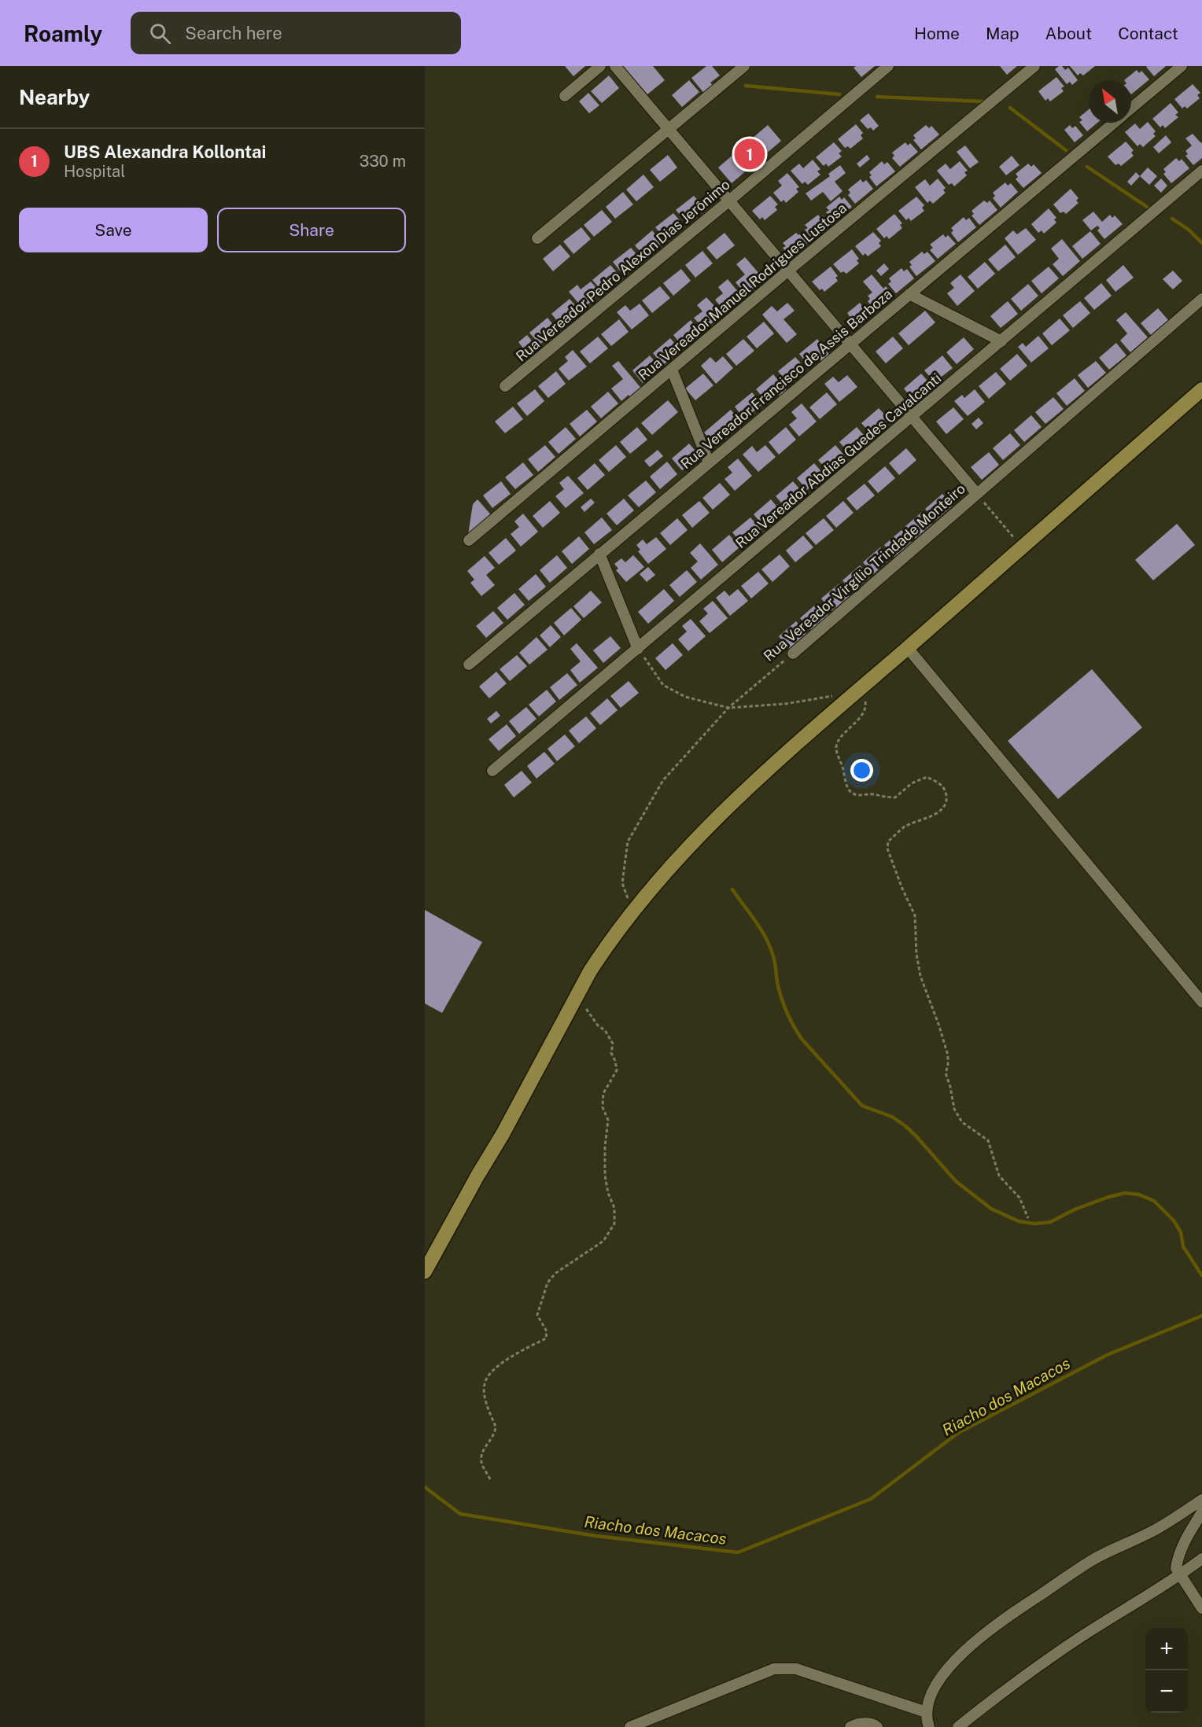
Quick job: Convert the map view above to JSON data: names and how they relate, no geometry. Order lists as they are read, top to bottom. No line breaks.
{"streets":{"street":["Rua Vereador Pedro Alexon Dias Jerônimo","Rua Vereador Manuel Rodrigues Lustosa","Rua Vereador Francisco de Assis Barboza","Rua Vereador Abdias Guedes Cavalcanti","Rua Vereador Virgílio Trindade Monteiro"]},"water":["Riacho dos Macacos"],"north":"top left","page":{"header":"Roamly","search":"Search here","nav":["Home","Map","About","Contact"],"heading":"Nearby","list":[{"mark":"1","name":"UBS Alexandra Kollontai","note":"Hospital","value":"330 m"}],"pins":"1","buttons":["Save","Share"],"map_buttons":["+","−"]}}
